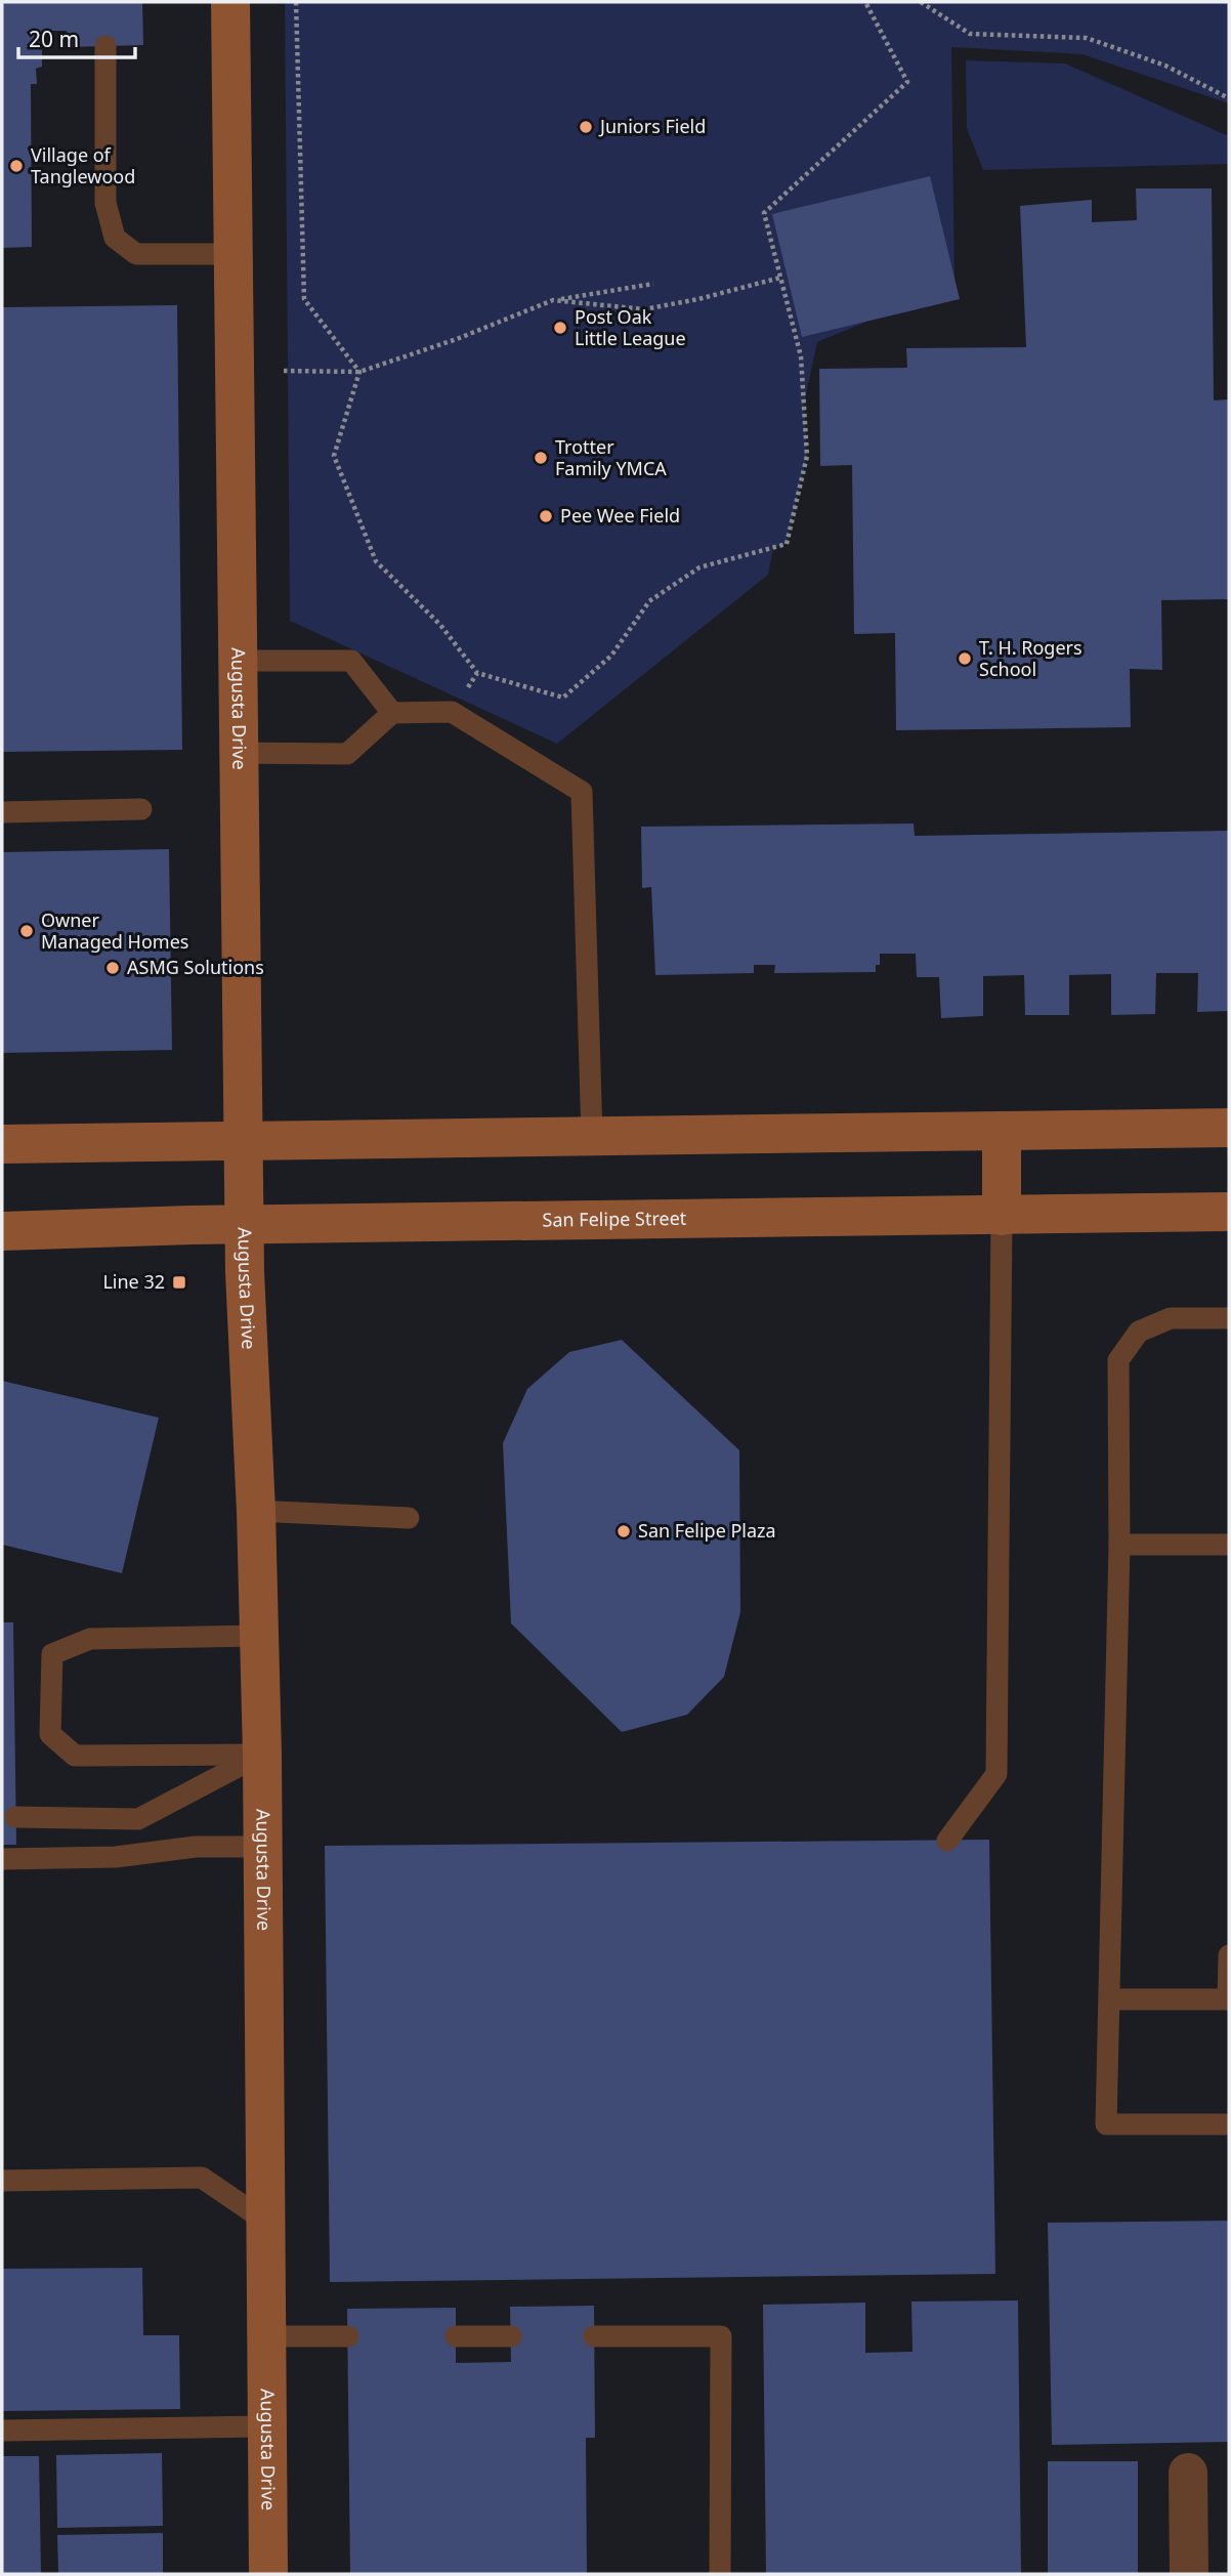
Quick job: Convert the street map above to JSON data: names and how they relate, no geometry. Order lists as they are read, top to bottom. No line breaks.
{"streets":{"street":["Augusta Drive","San Felipe Street"]},"crossings":[["Augusta Drive","San Felipe Street"]],"places":{"other":["Juniors Field","Village of Tanglewood","Post Oak Little League","Trotter Family YMCA","Pee Wee Field","T. H. Rogers School","Owner Managed Homes","ASMG Solutions","San Felipe Plaza"],"transit":["Line 32"]},"scale_bar":"20 m"}
